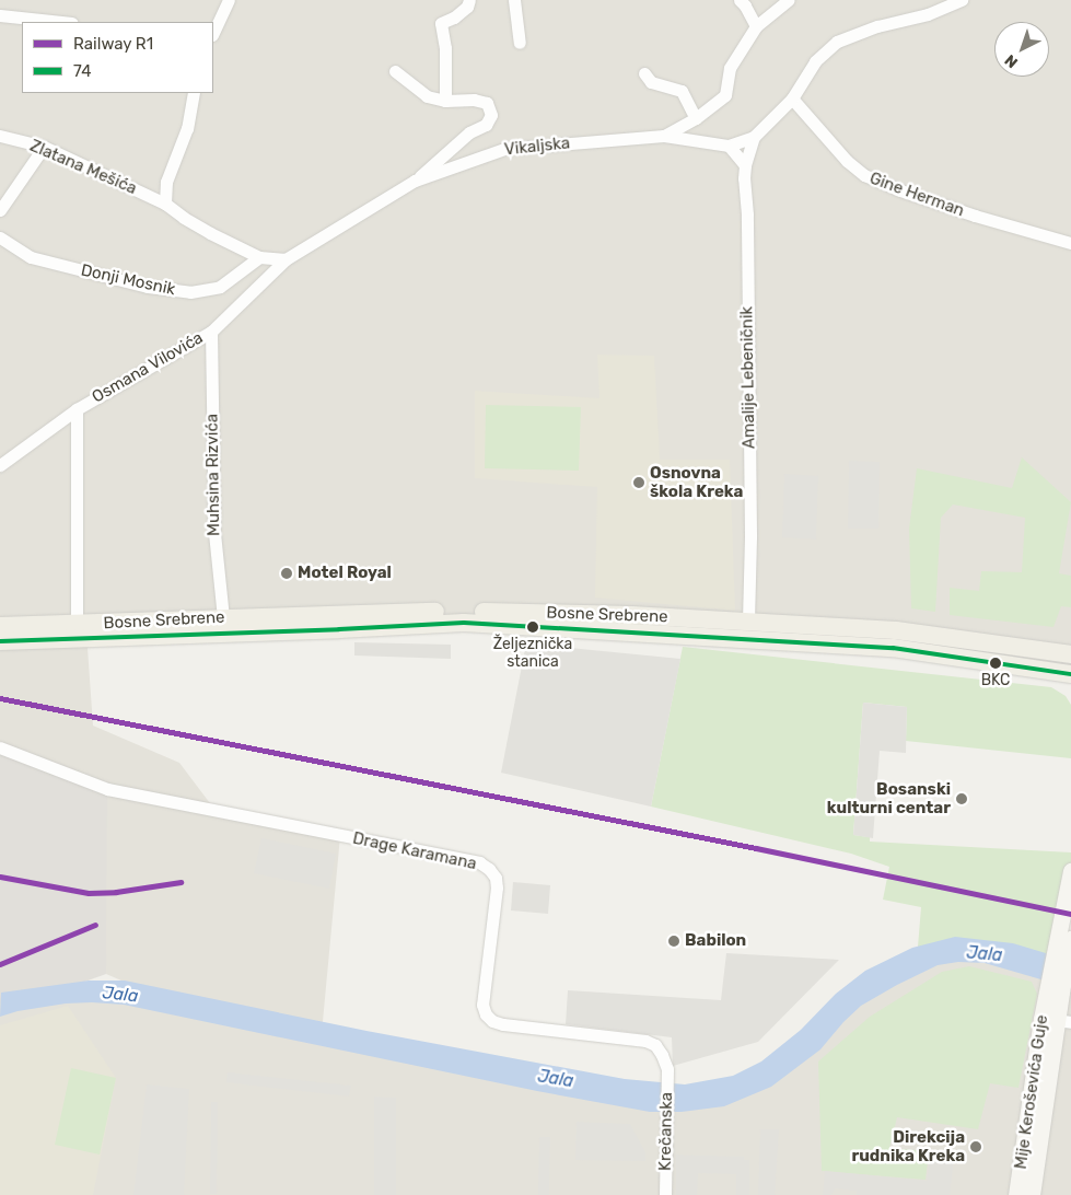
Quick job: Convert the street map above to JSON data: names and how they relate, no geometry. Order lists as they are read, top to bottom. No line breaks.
{"streets":{"main road":["Bosne Srebrene","Mije Keroševića Guje"],"street":["Vikaljska","Zlatana Mešića","Gine Herman","Donji Mosnik","Osmana Vilovića","Amalije Lebeničnik","Muhsina Rizvića","Drage Karamana","Krečanska"]},"crossings":[["Vikaljska","Osmana Vilovića"],["Zlatana Mešića","Donji Mosnik"],["Osmana Vilovića","Muhsina Rizvića"],["Amalije Lebeničnik","Bosne Srebrene"],["Muhsina Rizvića","Bosne Srebrene"],["Drage Karamana","Krečanska"]],"water":["Jala"],"places":["Osnovna škola Kreka","Motel Royal","Željeznička stanica","BKC","Bosanski kulturni centar","Babilon","Direkcija rudnika Kreka"],"lines":["transit line 74","rail line R1"],"legend":["Railway R1","74"],"north":"bottom left"}
